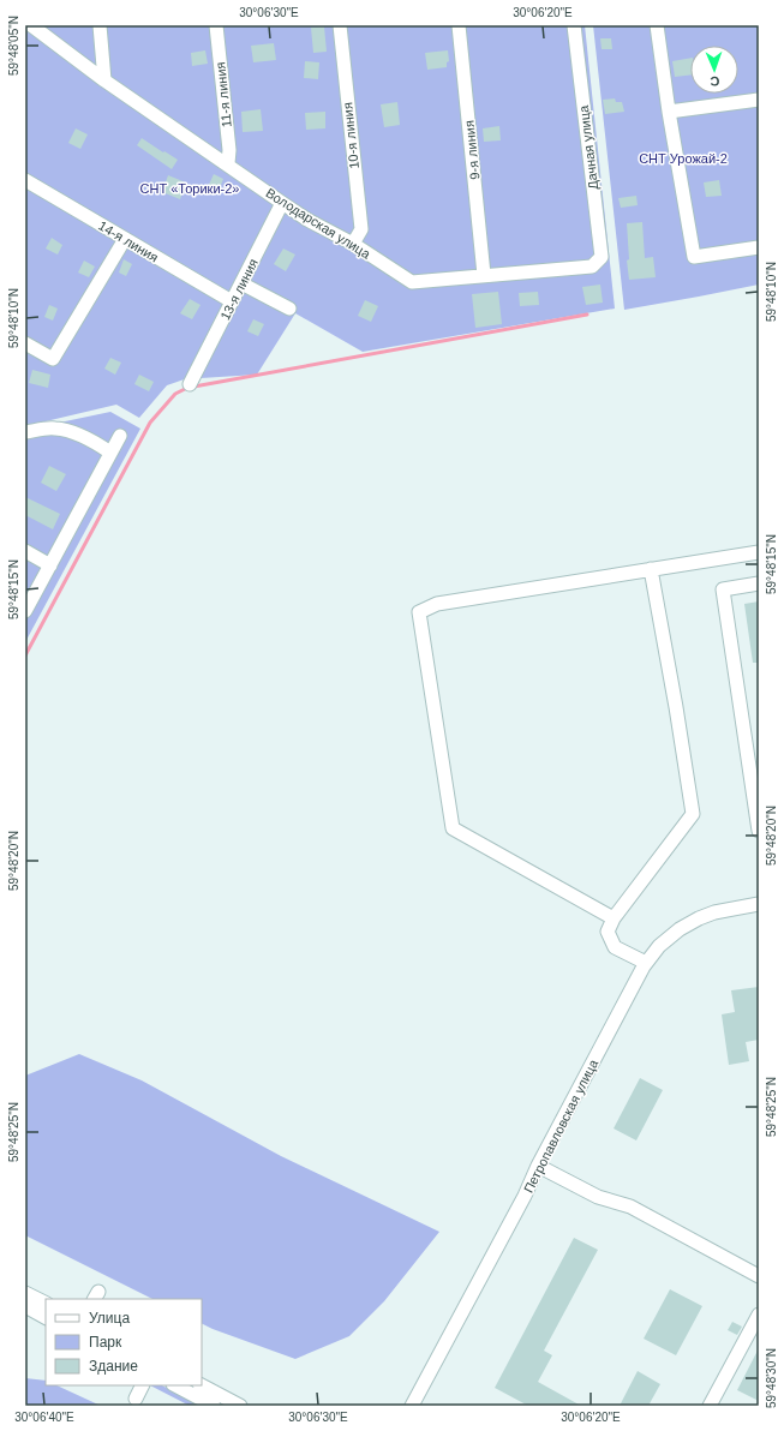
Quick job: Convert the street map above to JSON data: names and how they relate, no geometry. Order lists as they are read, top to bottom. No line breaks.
{"streets":{"street":["11-я линия","10-я линия","Дачная улица","9-я линия","Володарская улица","14-я линия","13-я линия","Петропавловская улица"]},"crossings":[["11-я линия","Володарская улица"],["10-я линия","Володарская улица"],["Дачная улица","Володарская улица"],["9-я линия","Володарская улица"],["Володарская улица","13-я линия"],["14-я линия","13-я линия"]],"parks":["СНТ Урожай-2","СНТ «Торики-2»"],"legend":["Улица","Парк","Здание"],"north":"bottom","coordinates":["30°06'30\"E","30°06'20\"E","59°48'05\"N","59°48'10\"N","59°48'15\"N","59°48'20\"N","59°48'25\"N","59°48'30\"N","30°06'40\"E"]}
